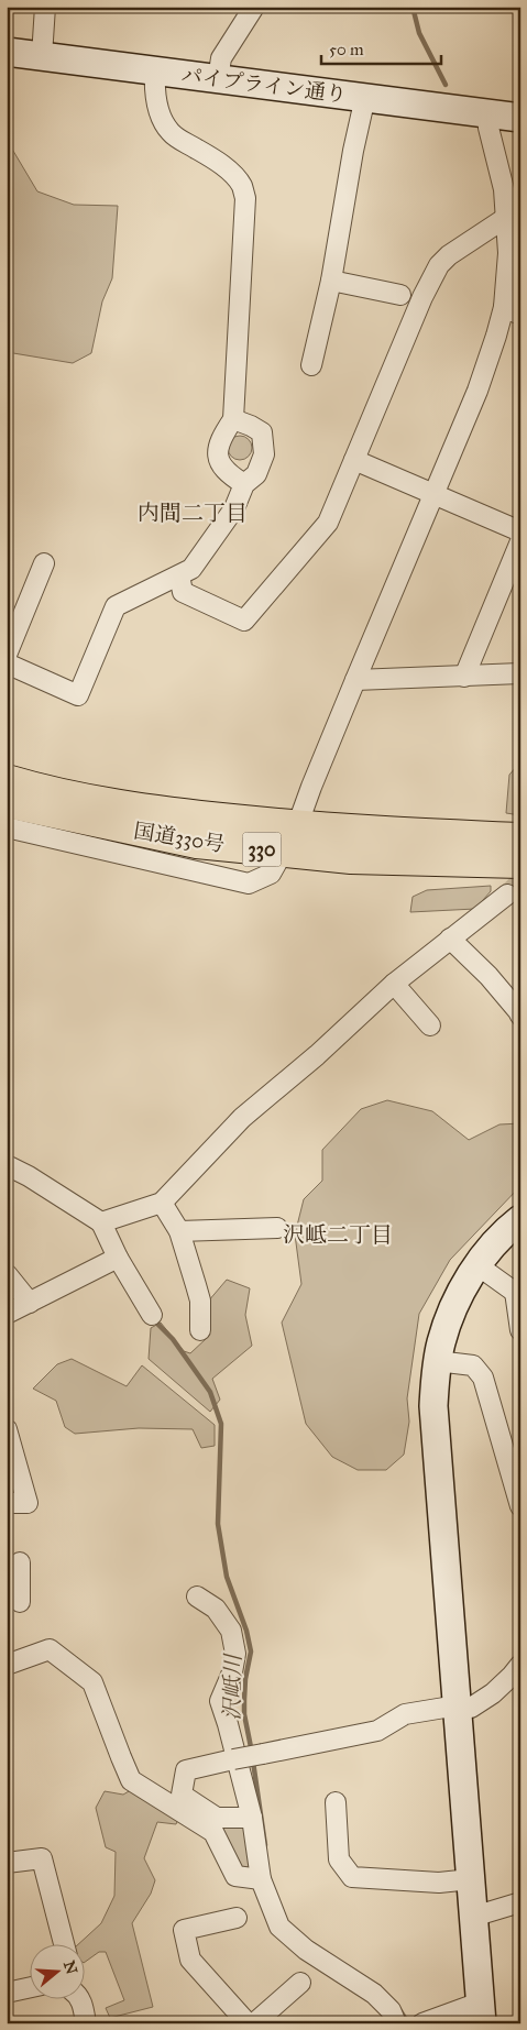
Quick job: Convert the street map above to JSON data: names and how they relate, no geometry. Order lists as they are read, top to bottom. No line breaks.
{"streets":{"highway":["国道330号","330"],"street":["パイプライン通り"]},"districts":["内間二丁目","沢岻二丁目"],"water":["沢岻川"],"scale_bar":"50 m","north":"right"}
